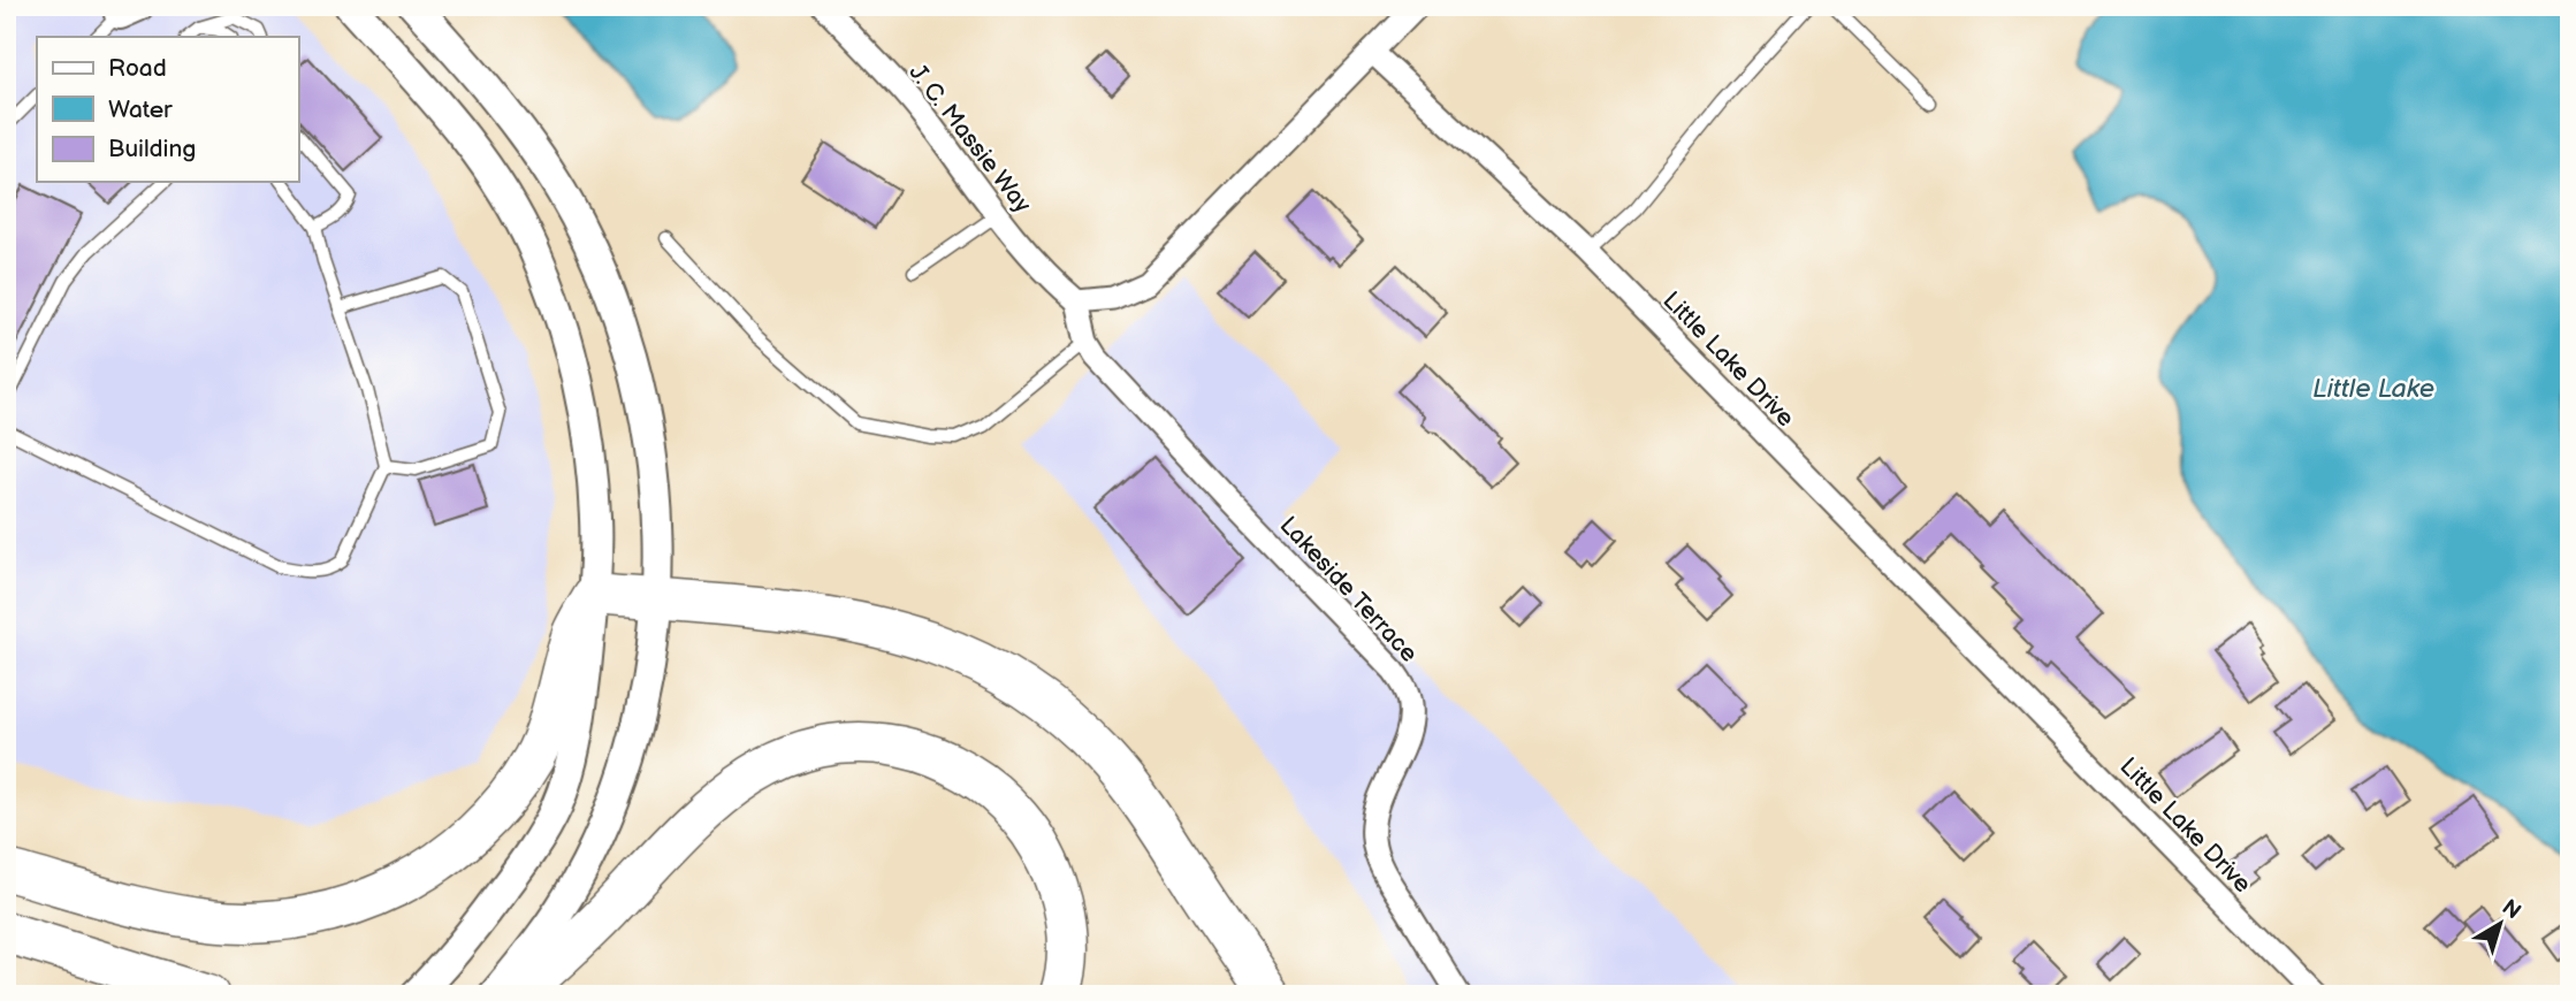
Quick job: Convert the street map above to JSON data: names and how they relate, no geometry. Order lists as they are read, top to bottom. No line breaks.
{"streets":{"street":["J. C. Massie Way","Little Lake Drive","Lakeside Terrace"]},"crossings":[["J. C. Massie Way","Lakeside Terrace"]],"water":["Little Lake"],"legend":["Road","Water","Building"],"north":"top right"}
